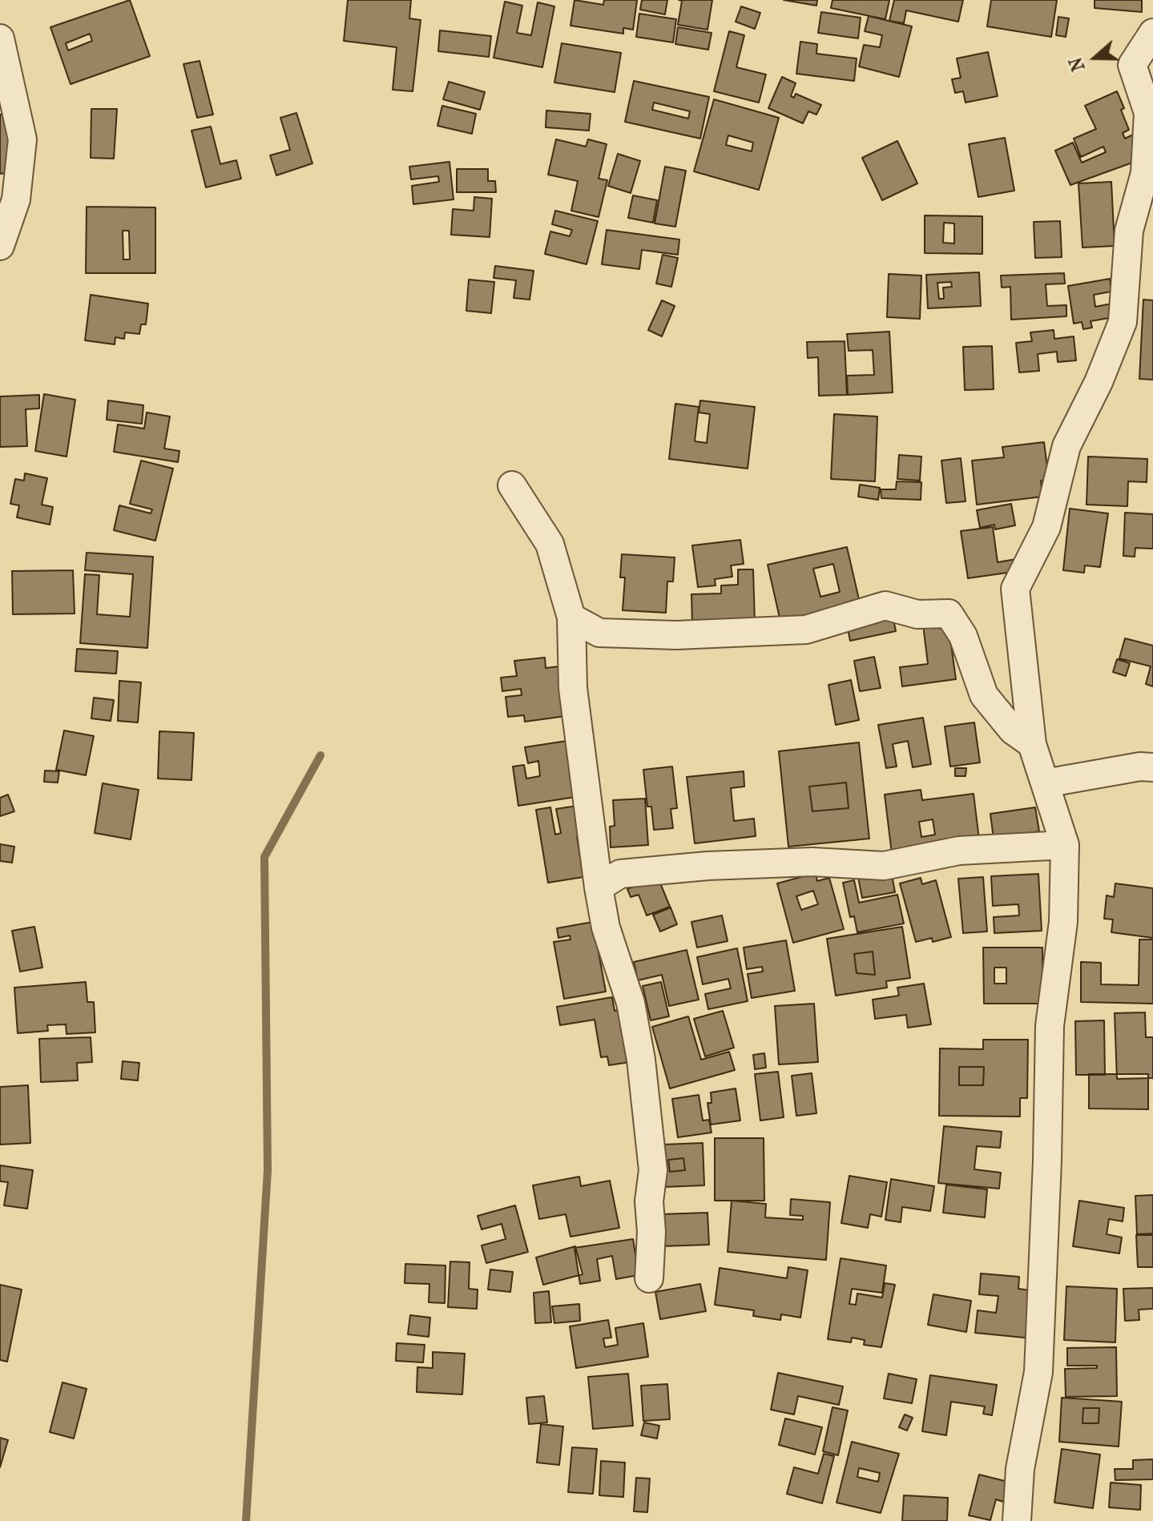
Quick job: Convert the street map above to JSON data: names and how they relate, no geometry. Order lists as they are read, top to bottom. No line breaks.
{"north":"left"}
